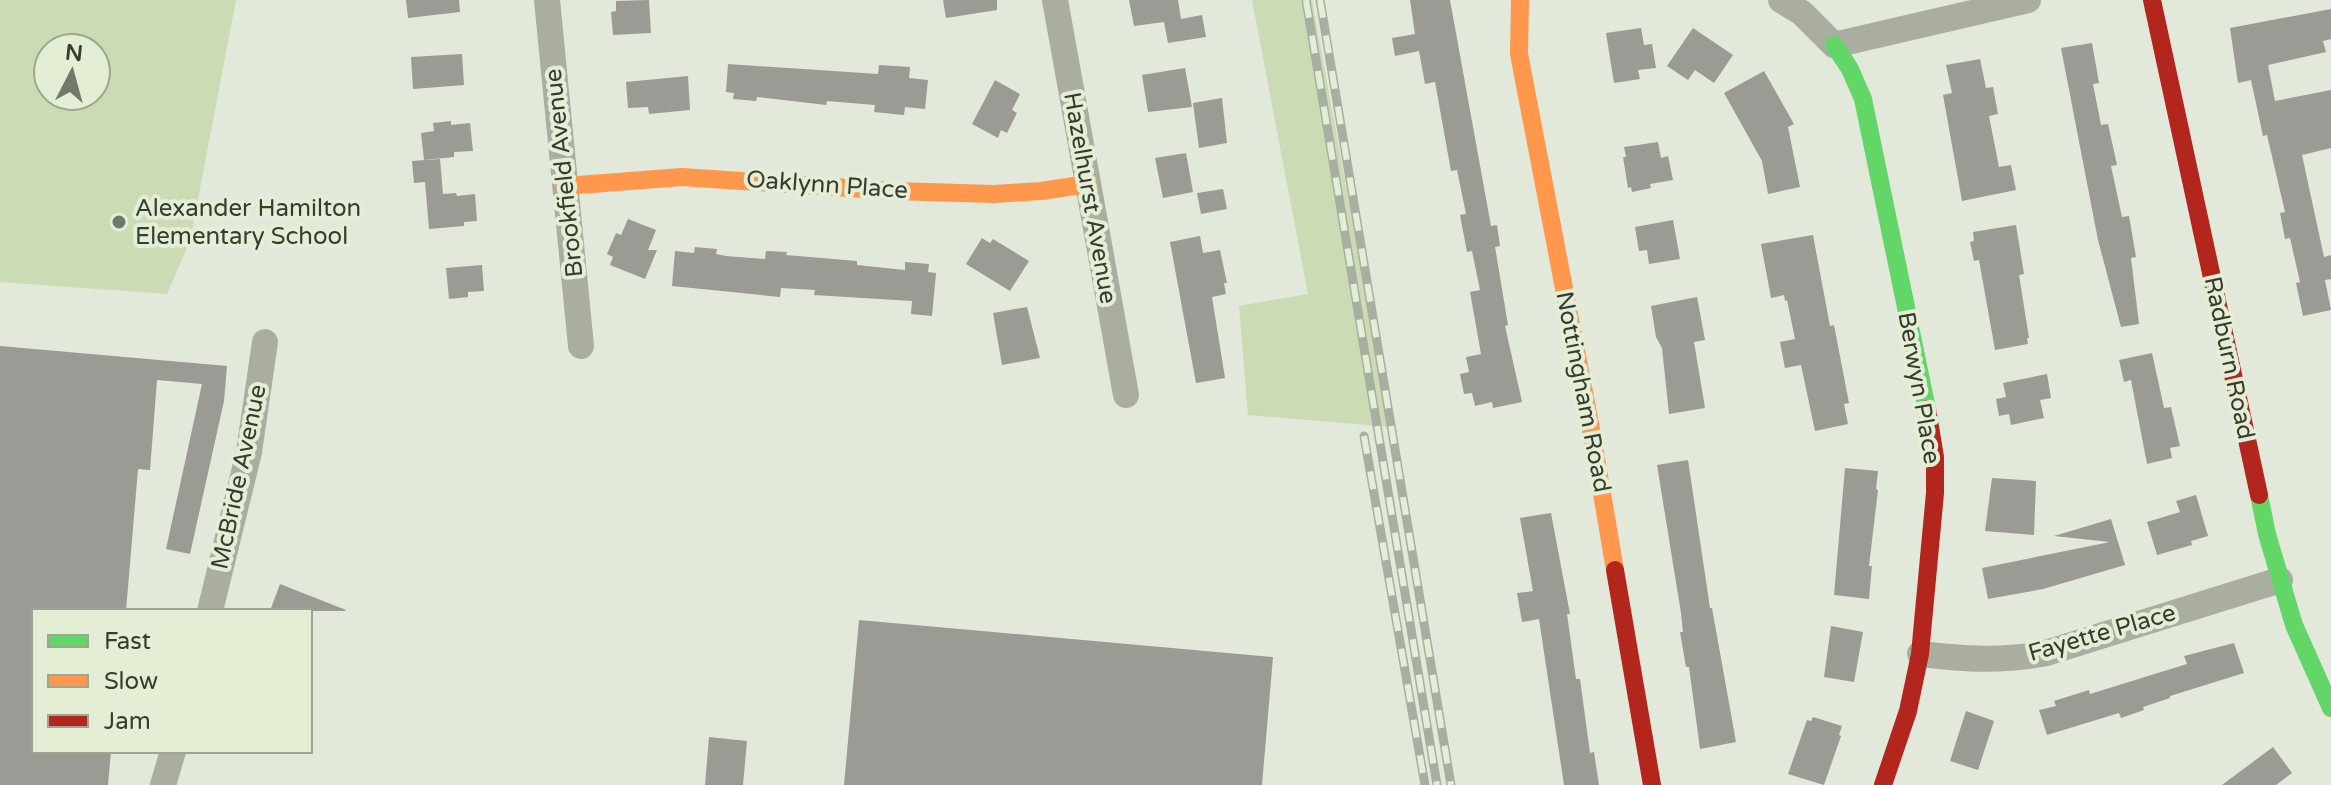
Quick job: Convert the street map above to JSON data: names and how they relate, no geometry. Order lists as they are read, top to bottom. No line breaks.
{"streets":{"street":["Brookfield Avenue","Oaklynn Place","Hazelhurst Avenue","Radburn Road","Berwyn Place","Nottingham Road","McBride Avenue","Fayette Place"]},"crossings":[["Brookfield Avenue","Oaklynn Place"],["Oaklynn Place","Hazelhurst Avenue"],["Radburn Road","Fayette Place"],["Berwyn Place","Fayette Place"]],"places":["Alexander Hamilton Elementary School"],"legend":["Fast","Slow","Jam"],"north":"top"}
